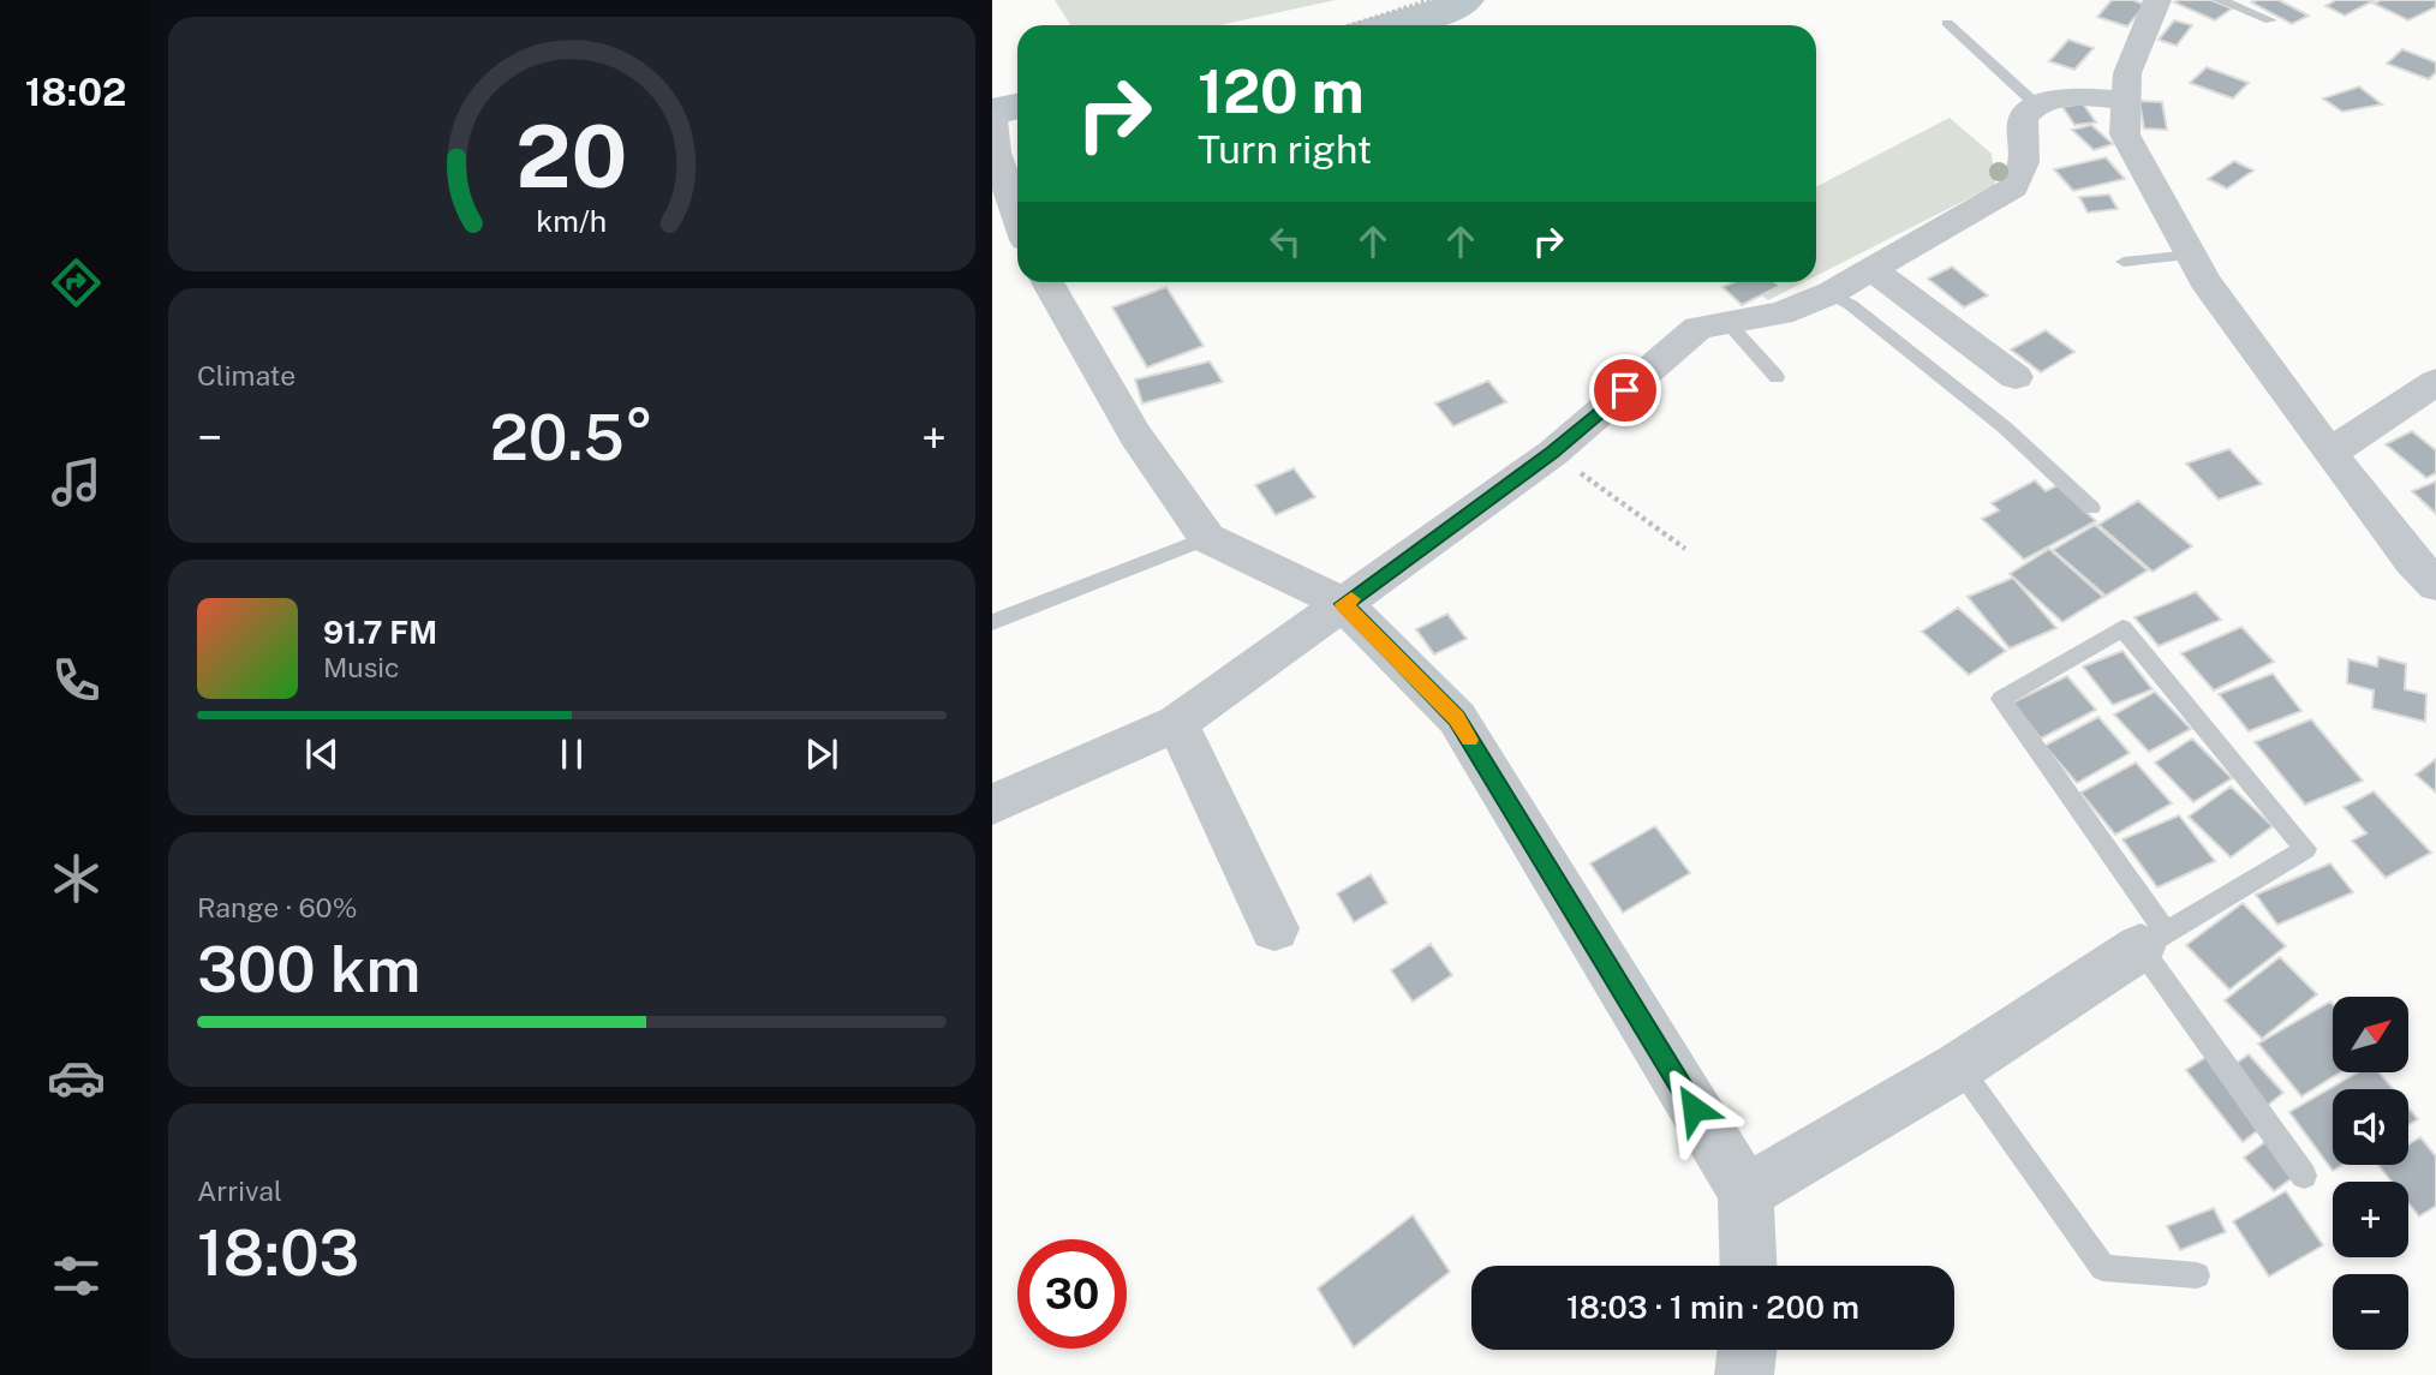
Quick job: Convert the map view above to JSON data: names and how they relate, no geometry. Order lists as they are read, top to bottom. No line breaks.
{"north":"top right","page":{"tabs":"18:02","turn":["120 m","Turn right"],"tile":["Climate",["Range · 60%","300 km"],["Arrival","18:03"]],"heat":["−","20.5°","+"],"song":["91.7 FM","Music"],"map_buttons":["+","−"],"limit":"30","trip":"18:03 · 1 min · 200 m","gauge":["20","km/h"]}}
